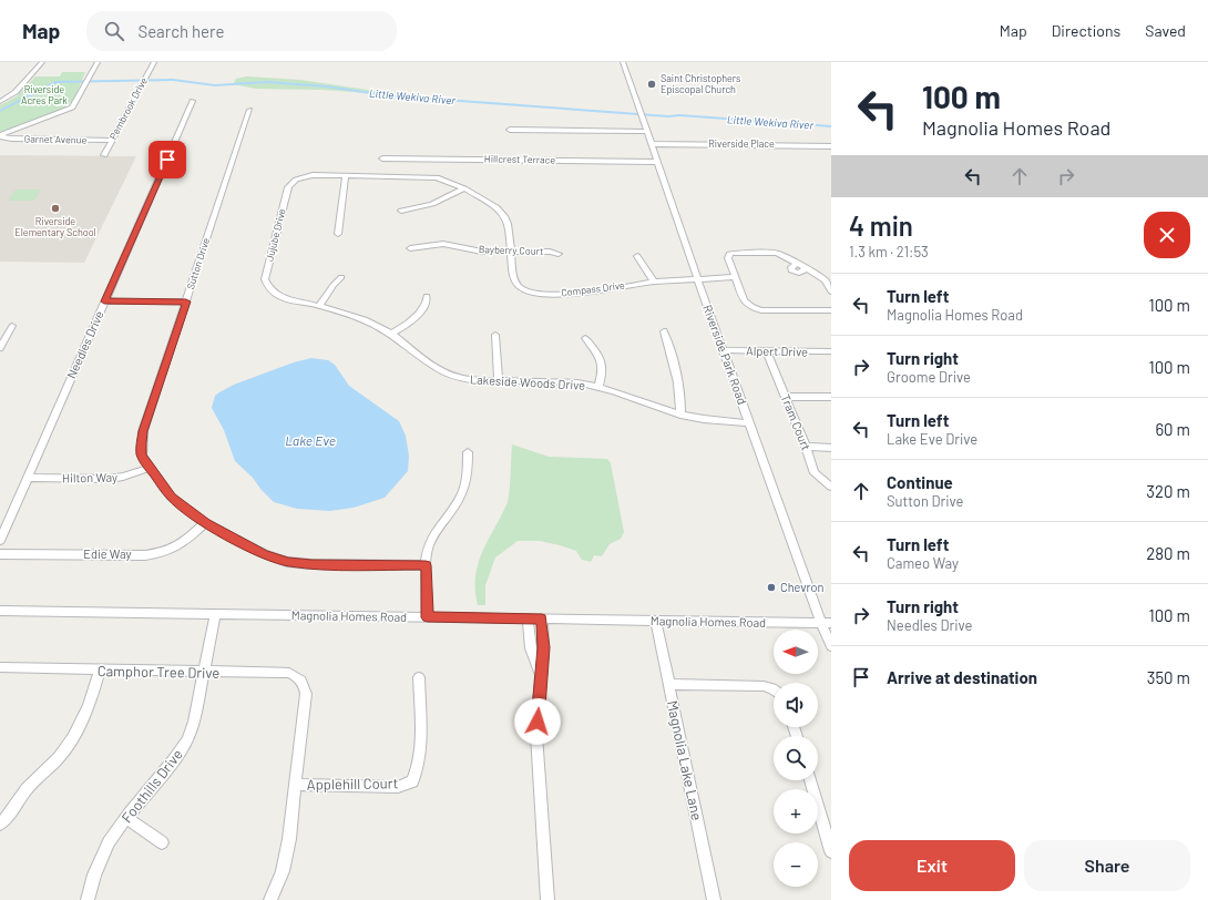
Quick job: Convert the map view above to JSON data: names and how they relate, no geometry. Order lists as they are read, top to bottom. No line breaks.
{"streets":{"street":["Pembrook Drive","Garnet Avenue","Riverside Place","Hillcrest Terrace","Jujube Drive","Bayberry Court","Sutton Drive","Compass Drive","Needles Drive","Alpert Drive","Riverside Park Road","Lakeside Woods Drive","Tram Court","Hilton Way","Edie Way","Magnolia Homes Road","Camphor Tree Drive","Magnolia Lake Lane","Applehill Court","Foothills Drive"]},"crossings":[["Pembrook Drive","Garnet Avenue"],["Riverside Place","Riverside Park Road"],["Hillcrest Terrace","Riverside Park Road"],["Jujube Drive","Compass Drive"],["Jujube Drive","Lakeside Woods Drive"],["Bayberry Court","Compass Drive"],["Sutton Drive","Hilton Way"],["Sutton Drive","Edie Way"],["Compass Drive","Riverside Park Road"],["Needles Drive","Hilton Way"],["Alpert Drive","Riverside Park Road"],["Alpert Drive","Tram Court"],["Riverside Park Road","Lakeside Woods Drive"],["Riverside Park Road","Magnolia Homes Road"],["Magnolia Homes Road","Magnolia Lake Lane"],["Magnolia Homes Road","Foothills Drive"],["Camphor Tree Drive","Applehill Court"],["Camphor Tree Drive","Foothills Drive"]],"water":["Little Wekiva River","Lake Eve"],"parks":["Riverside Acres Park"],"places":["Saint Christophers Episcopal Church","Riverside Elementary School","Chevron"],"north":"left","page":{"header":"Map","search":"Search here","nav":["Map","Directions","Saved"],"turn":["100 m","Magnolia Homes Road"],"heading":["4 min","1.3 km · 21:53"],"list":[{"name":"Turn left","note":"Magnolia Homes Road","value":"100 m"},{"name":"Turn right","note":"Groome Drive","value":"100 m"},{"name":"Turn left","note":"Lake Eve Drive","value":"60 m"},{"name":"Continue","note":"Sutton Drive","value":"320 m"},{"name":"Turn left","note":"Cameo Way","value":"280 m"},{"name":"Turn right","note":"Needles Drive","value":"100 m"},{"name":"Arrive at destination","value":"350 m"}],"map_buttons":["+","−"],"buttons":["Exit","Share"]}}
